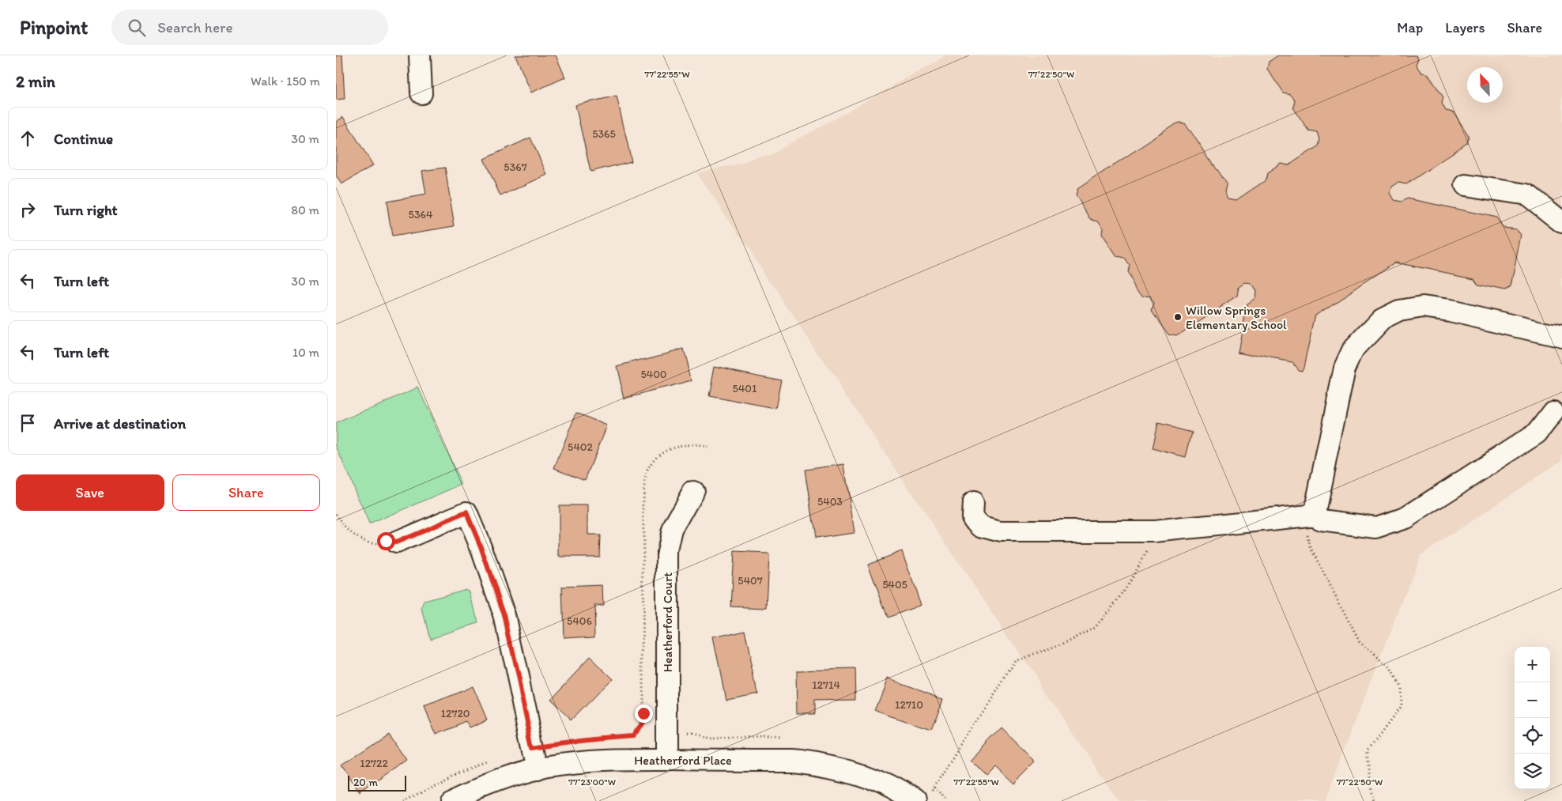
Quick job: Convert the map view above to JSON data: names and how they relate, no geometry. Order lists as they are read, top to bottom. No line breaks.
{"streets":{"street":["Heatherford Court","Heatherford Place"]},"crossings":[["Heatherford Court","Heatherford Place"]],"places":["Willow Springs Elementary School"],"house_numbers":["5365","5367","5364","5400","5401","5402","5403","5407","5405","5406","12714","12710","12720","12722"],"scale_bar":"20 m","north":"top left","page":{"header":"Pinpoint","search":"Search here","nav":["Map","Layers","Share"],"heading":["2 min","Walk · 150 m"],"list":[["Continue","30 m"],["Turn right","80 m"],["Turn left","30 m"],["Turn left","10 m"],"Arrive at destination"],"buttons":["Save","Share"],"map_buttons":["+","−"],"scale":"20 m"},"coordinates":["77°22'55\"W","77°22'50\"W","77°23'00\"W"]}
